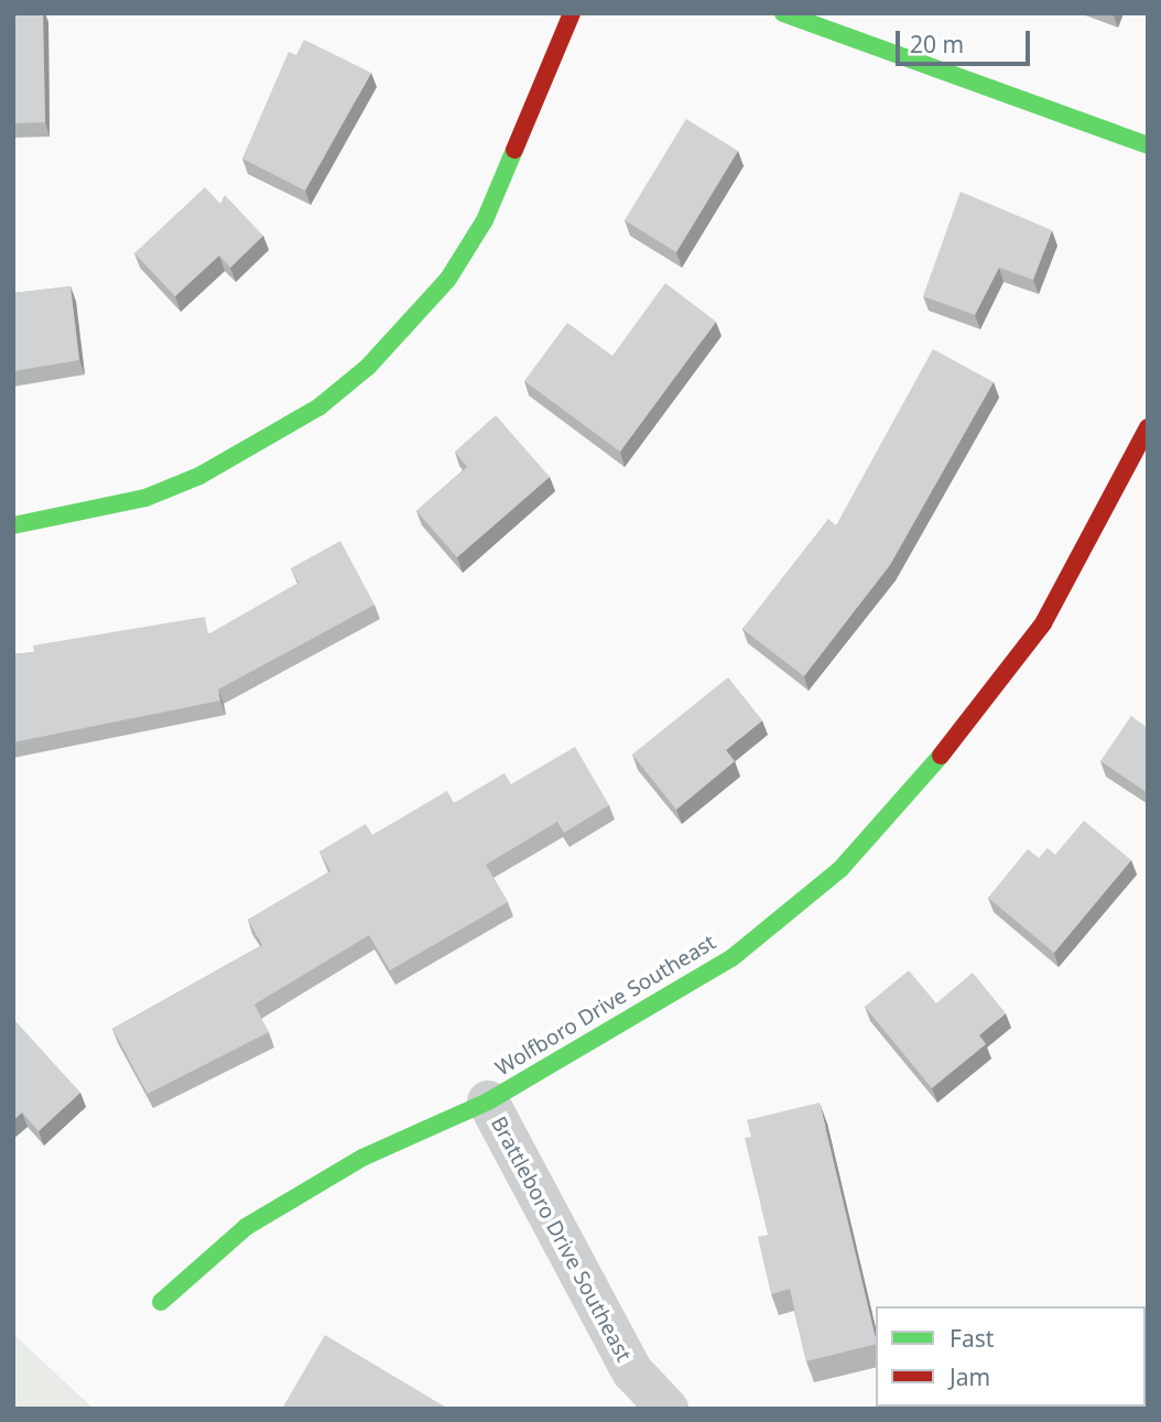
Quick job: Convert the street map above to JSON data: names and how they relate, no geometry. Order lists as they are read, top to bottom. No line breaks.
{"streets":{"street":["Wolfboro Drive Southeast","Brattleboro Drive Southeast"]},"crossings":[["Wolfboro Drive Southeast","Brattleboro Drive Southeast"]],"legend":["Fast","Jam"],"scale_bar":"20 m"}
